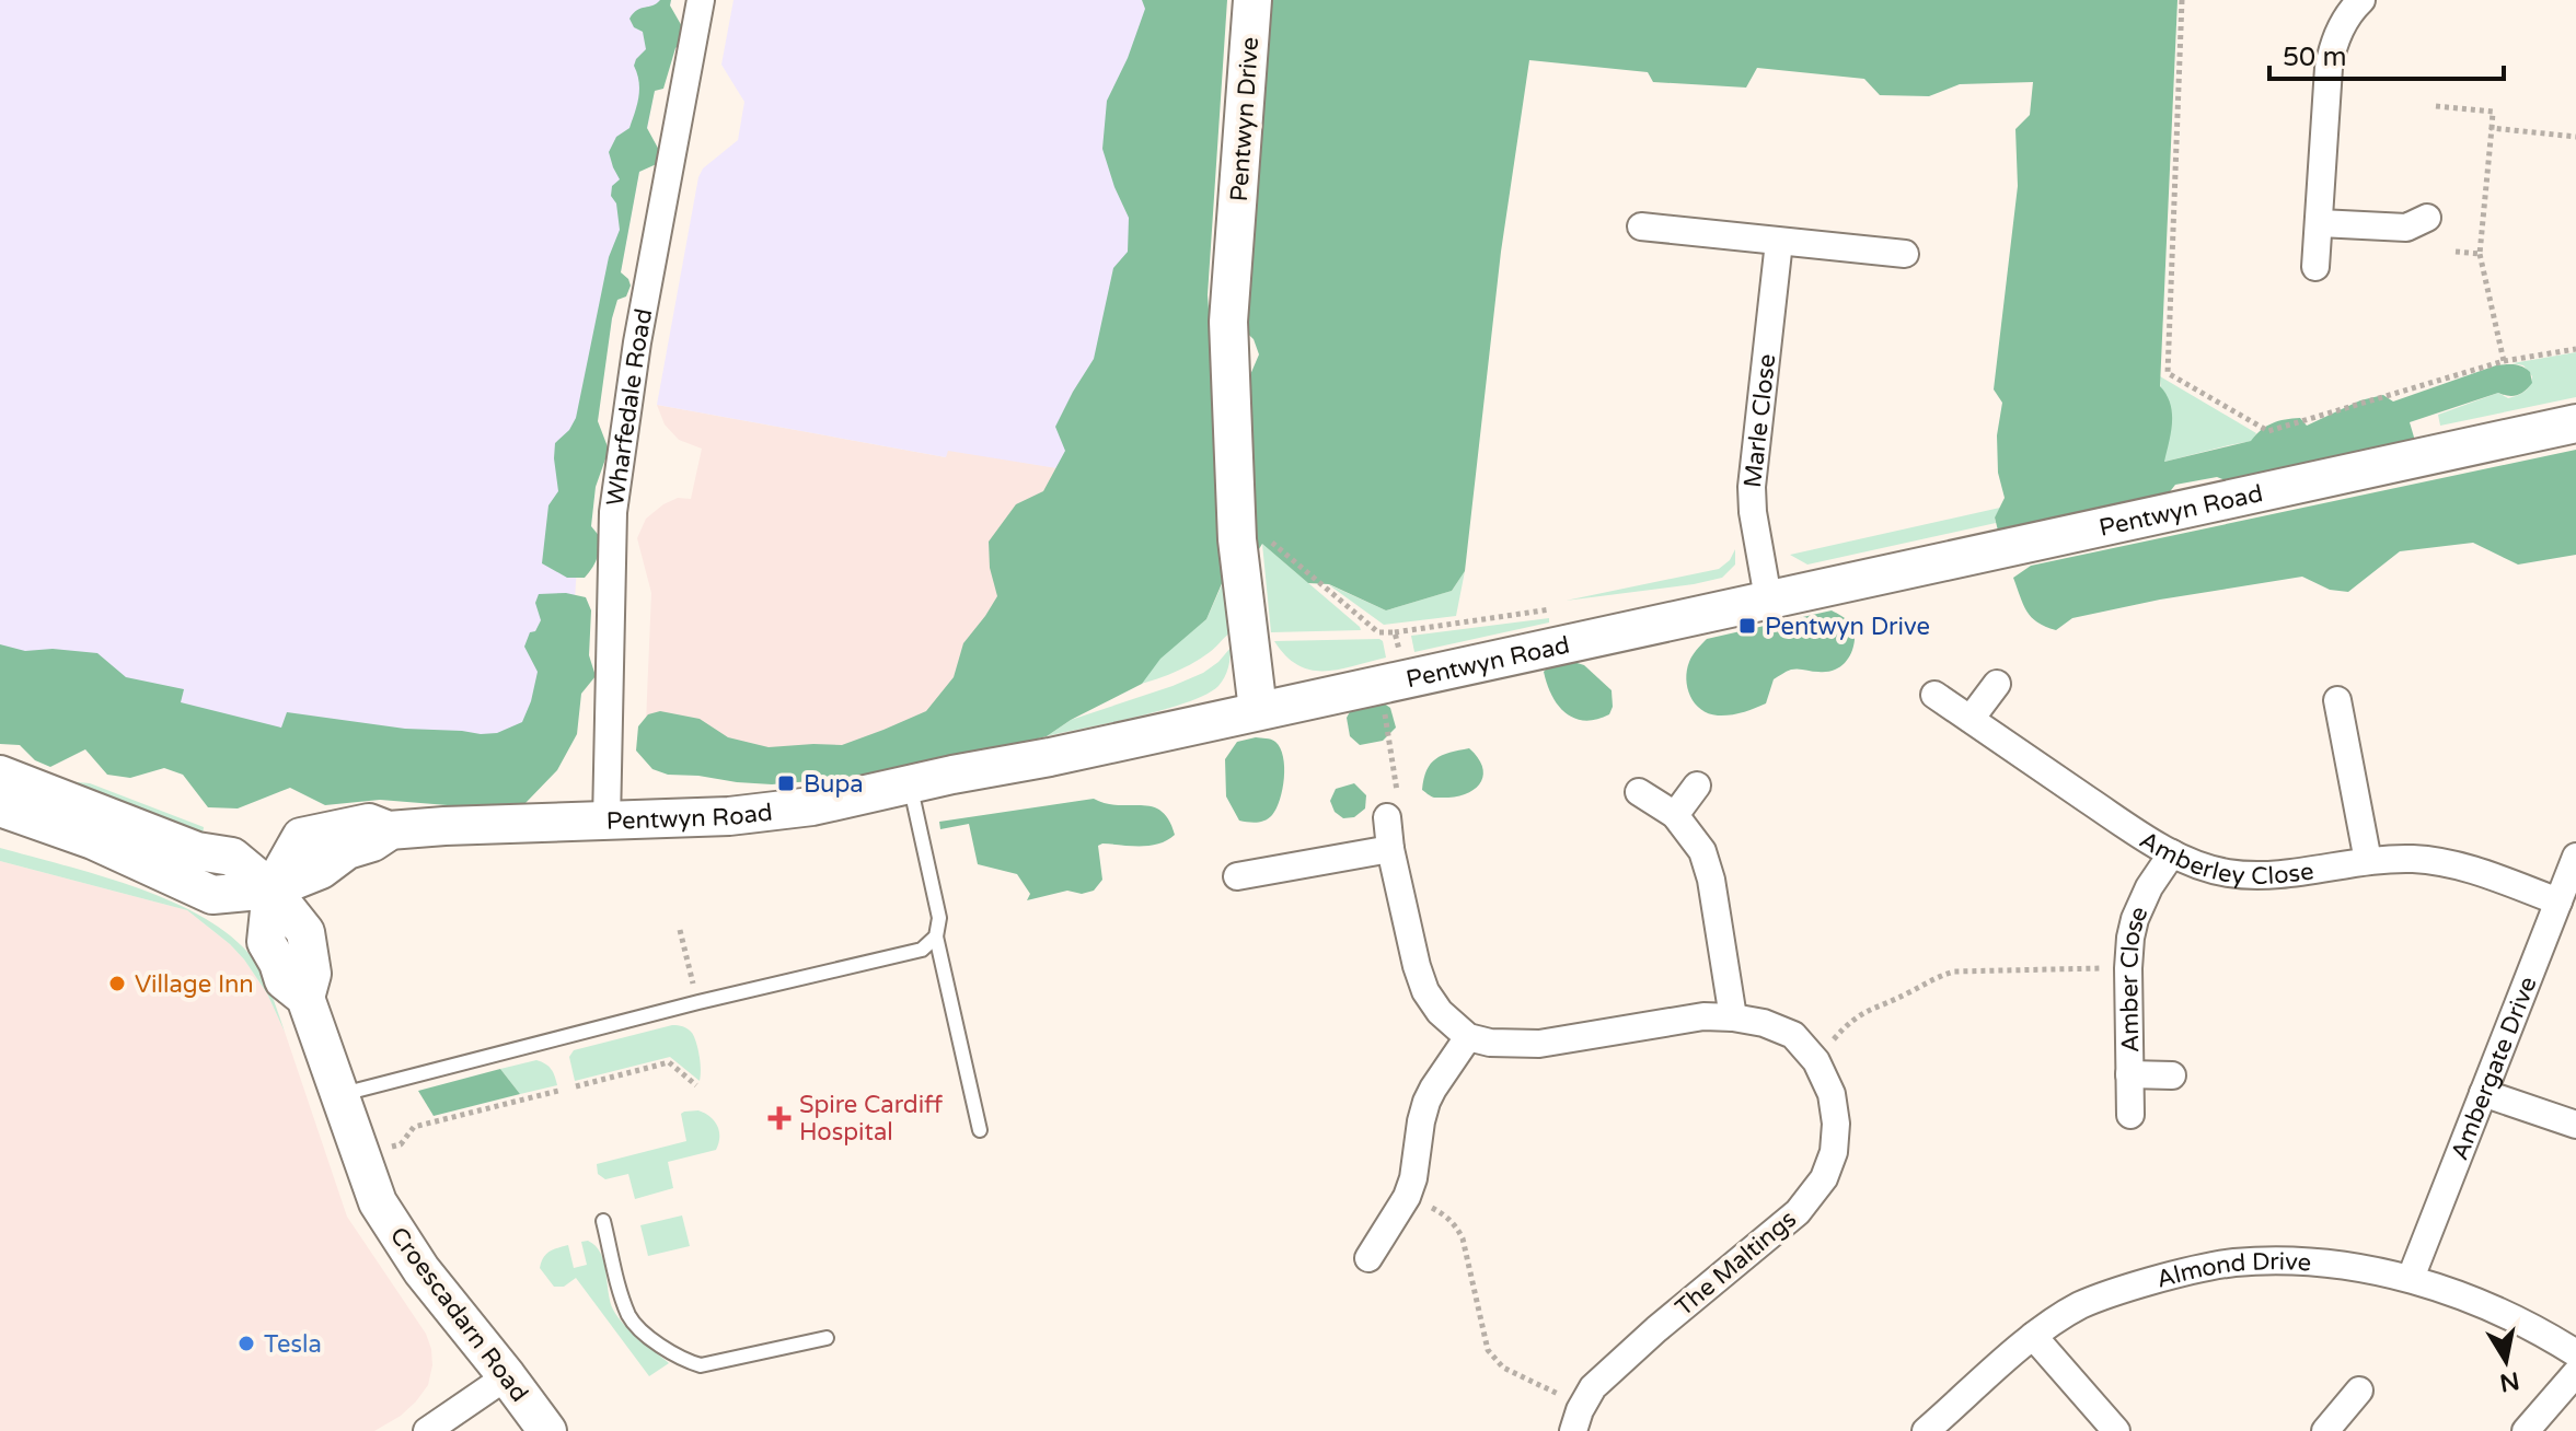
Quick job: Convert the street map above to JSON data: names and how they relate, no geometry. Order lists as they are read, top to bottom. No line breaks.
{"streets":{"street":["Pentwyn Drive","Wharfedale Road","Marle Close","Pentwyn Road","Amberley Close","Amber Close","Ambergate Drive","The Maltings","Almond Drive","Croescadarn Road"]},"crossings":[["Pentwyn Drive","Pentwyn Road"],["Wharfedale Road","Pentwyn Road"],["Marle Close","Pentwyn Road"],["Pentwyn Road","Croescadarn Road"],["Amberley Close","Amber Close"],["Amberley Close","Ambergate Drive"],["Ambergate Drive","Almond Drive"]],"places":{"transit":["Pentwyn Drive","Bupa"],"other":["Village Inn","Tesla"],"health":["Spire Cardiff Hospital"]},"scale_bar":"50 m","north":"bottom"}
